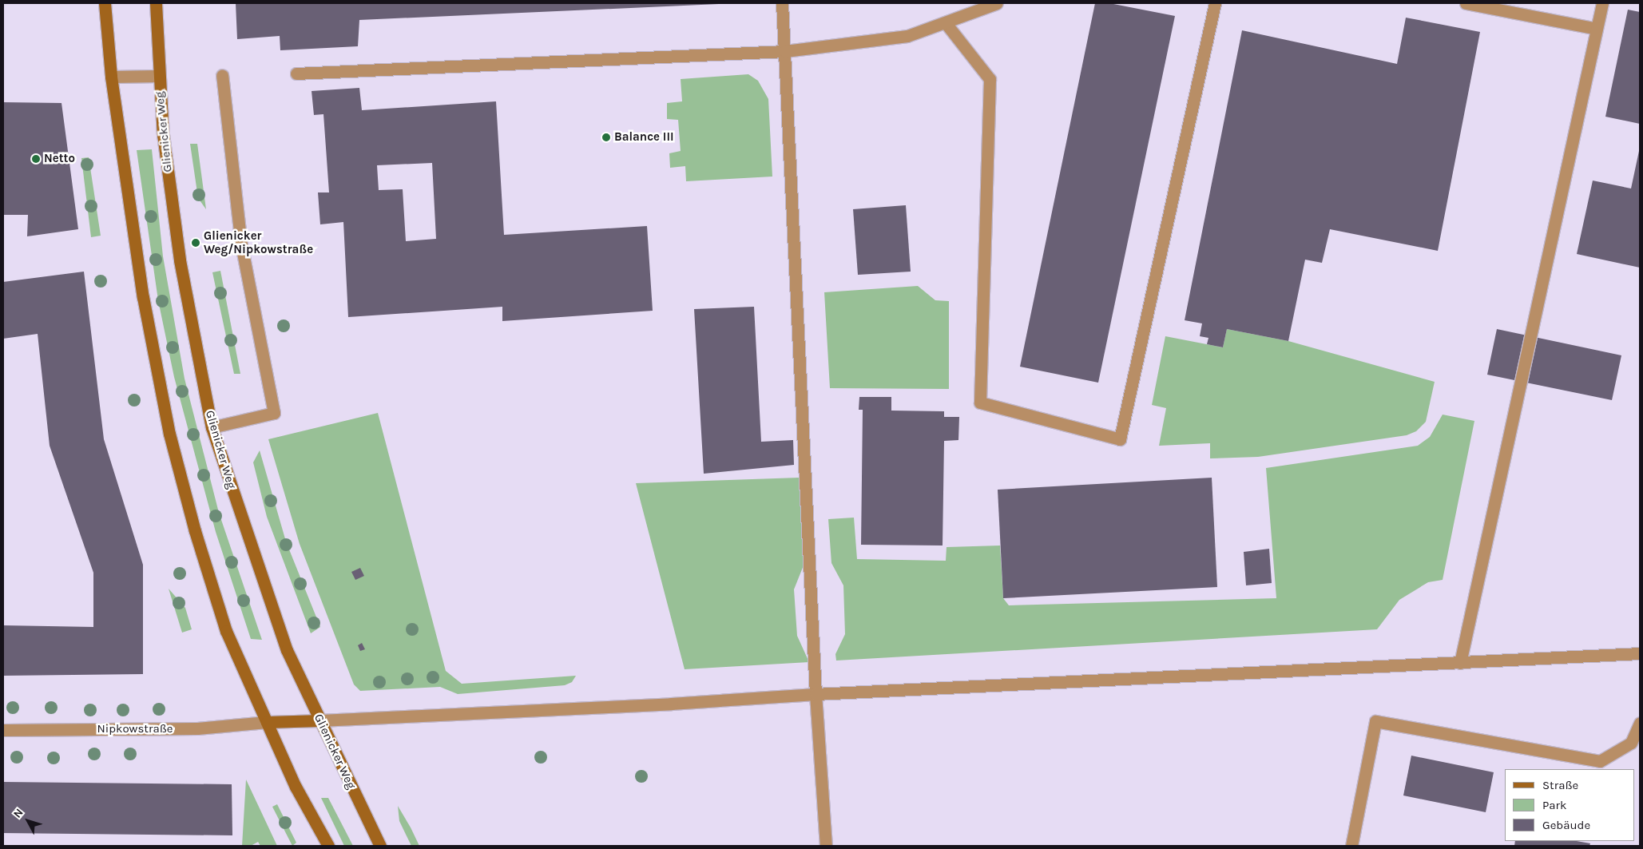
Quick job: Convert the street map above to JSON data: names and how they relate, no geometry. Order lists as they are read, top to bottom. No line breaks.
{"streets":{"main road":["Glienicker Weg"],"street":["Nipkowstraße"]},"places":["Balance III","Netto","Glienicker Weg/Nipkowstraße"],"legend":["Straße","Park","Gebäude"],"north":"top left"}
